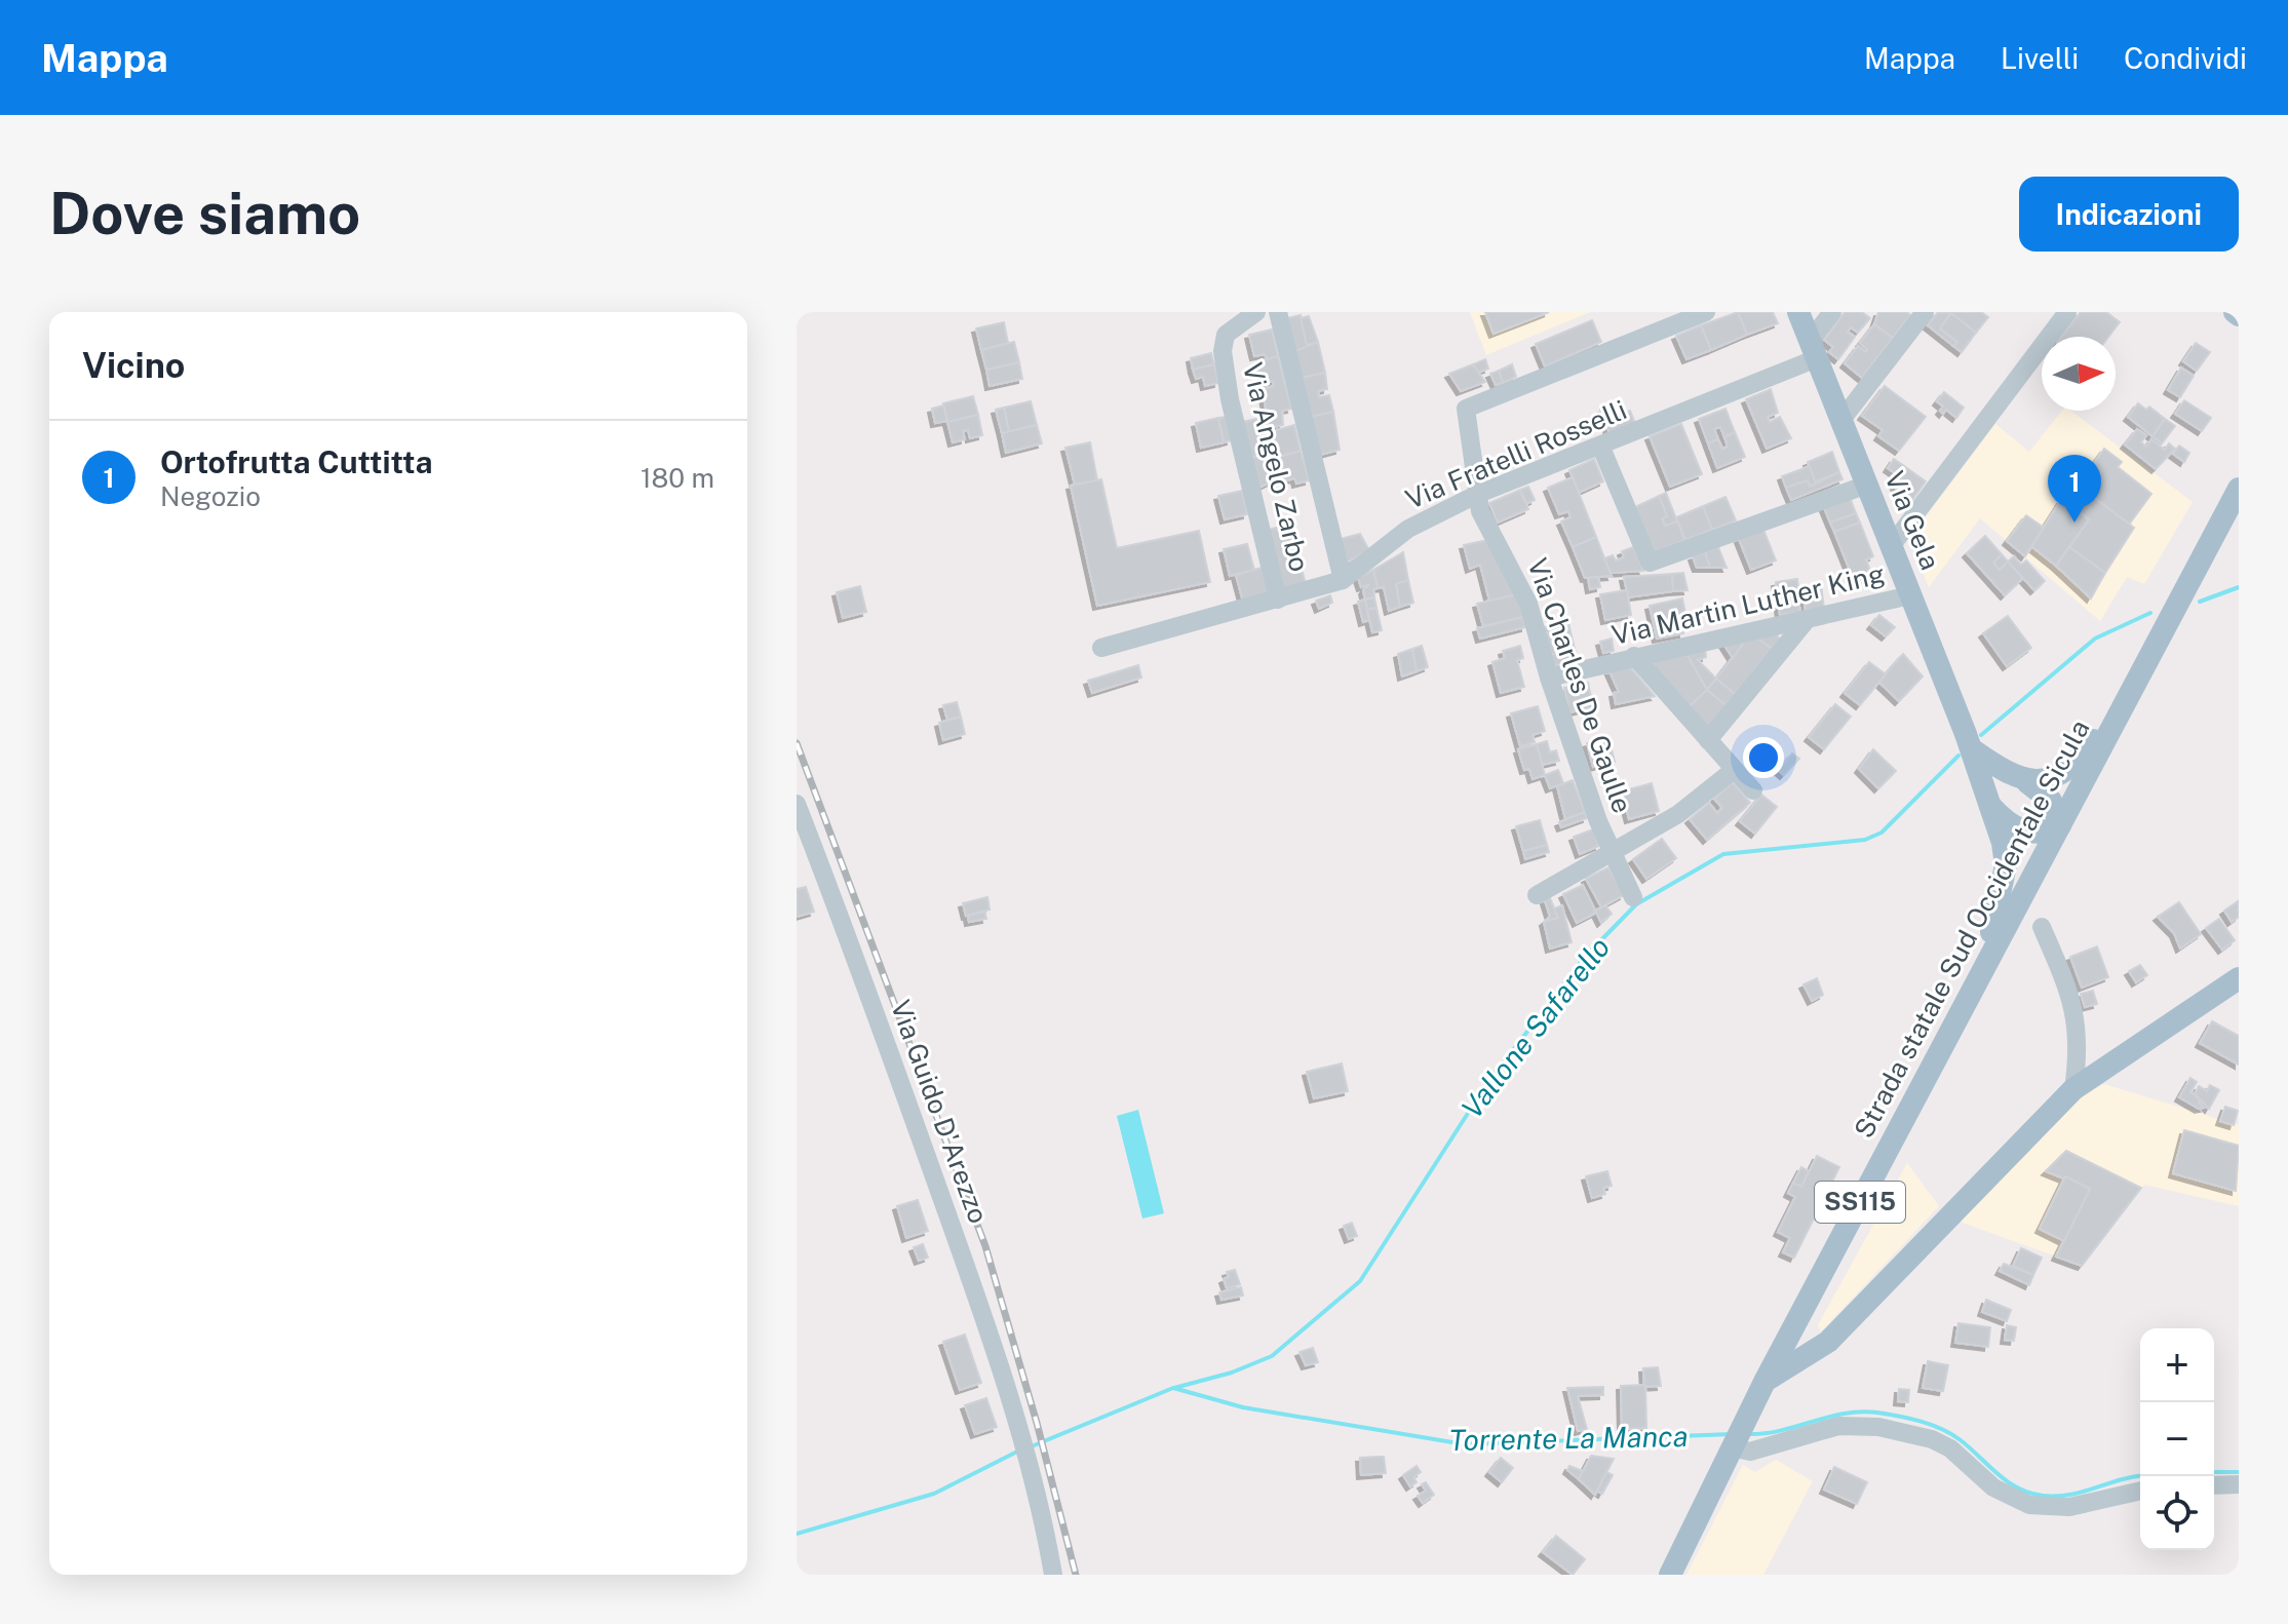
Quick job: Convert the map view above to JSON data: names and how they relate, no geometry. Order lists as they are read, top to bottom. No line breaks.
{"streets":{"main road":["Via Gela","Strada statale Sud Occidentale Sicula","SS115"],"street":["Via Fratelli Rosselli","Via Angelo Zarbo","Via Martin Luther King","Via Charles De Gaulle","Via Guido D'Arezzo"]},"crossings":[["Via Fratelli Rosselli","Via Angelo Zarbo"],["Via Fratelli Rosselli","Via Gela"],["Via Fratelli Rosselli","Via Charles De Gaulle"],["Via Gela","Via Martin Luther King"],["Via Gela","Strada statale Sud Occidentale Sicula"],["Via Martin Luther King","Via Charles De Gaulle"]],"water":["Vallone Safarello","Torrente La Manca"],"north":"right","page":{"header":"Mappa","nav":["Mappa","Livelli","Condividi"],"buttons":"Indicazioni","title":"Dove siamo","heading":"Vicino","list":[{"mark":"1","name":"Ortofrutta Cuttitta","note":"Negozio","value":"180 m"}],"pins":"1","map_buttons":["+","−"]}}
